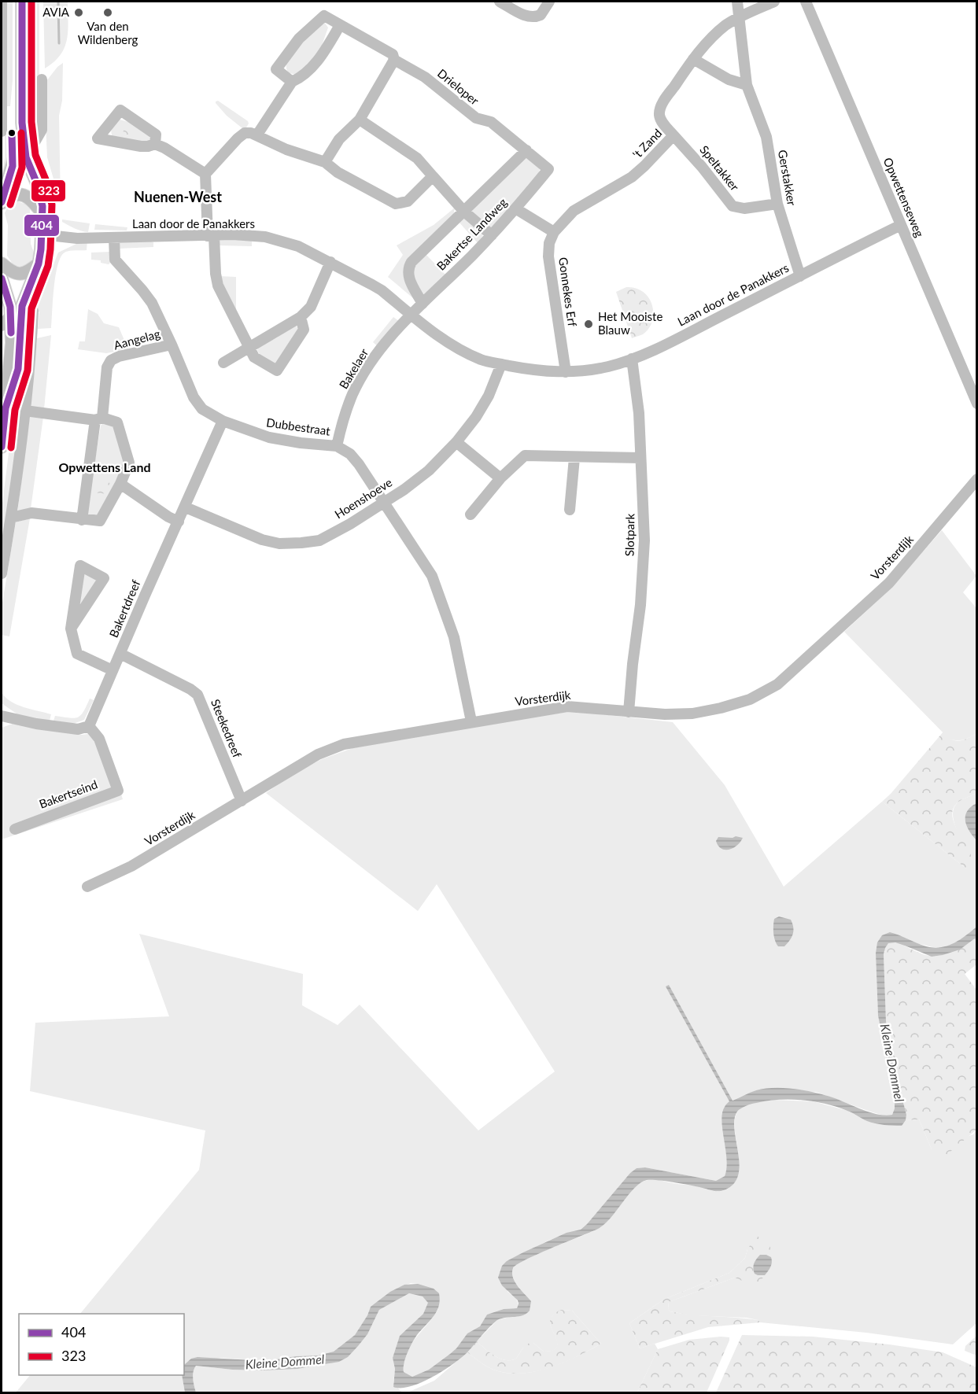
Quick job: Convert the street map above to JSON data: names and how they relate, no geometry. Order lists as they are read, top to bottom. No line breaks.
{"streets":{"street":["Drieloper","'t Zand","Speltakker","Gerstakker","Opwettenseweg","Laan door de Panakkers","Bakertse Landweg","Gonnekes Erf","Aangelag","Bakelaer","Dubbestraat","Hoenshoeve","Slotpark","Vorsterdijk","Bakertdreef","Steekedreef","Bakertseind"]},"crossings":[["Drieloper","Bakertse Landweg"],["'t Zand","Speltakker"],["'t Zand","Gerstakker"],["'t Zand","Gonnekes Erf"],["Speltakker","Gerstakker"],["Gerstakker","Laan door de Panakkers"],["Opwettenseweg","Laan door de Panakkers"],["Laan door de Panakkers","Bakertse Landweg"],["Laan door de Panakkers","Gonnekes Erf"],["Laan door de Panakkers","Bakelaer"],["Laan door de Panakkers","Dubbestraat"],["Laan door de Panakkers","Hoenshoeve"],["Laan door de Panakkers","Slotpark"],["Bakertse Landweg","Bakelaer"],["Aangelag","Dubbestraat"],["Bakelaer","Dubbestraat"],["Dubbestraat","Hoenshoeve"],["Dubbestraat","Vorsterdijk"],["Dubbestraat","Bakertdreef"],["Hoenshoeve","Bakertdreef"],["Slotpark","Vorsterdijk"],["Vorsterdijk","Steekedreef"],["Bakertdreef","Steekedreef"],["Bakertdreef","Bakertseind"]],"districts":["Nuenen-West","Opwettens Land"],"water":["Kleine Dommel"],"places":["AVIA","Van den Wildenberg","Het Mooiste Blauw"],"lines":["transit line 404","transit line 323"],"legend":["404","323"]}
